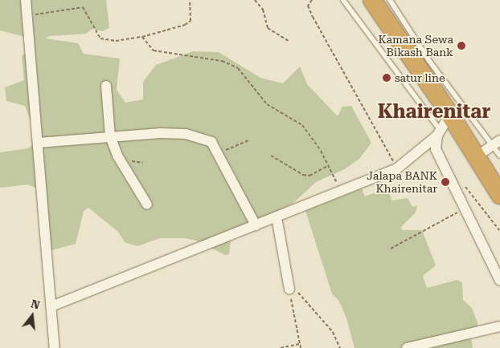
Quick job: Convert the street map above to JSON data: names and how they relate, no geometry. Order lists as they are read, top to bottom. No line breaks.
{"districts":["Khairenitar"],"places":["Kamana Sewa Bikash Bank","satur line","Jalapa BANK Khairenitar"],"north":"top"}
